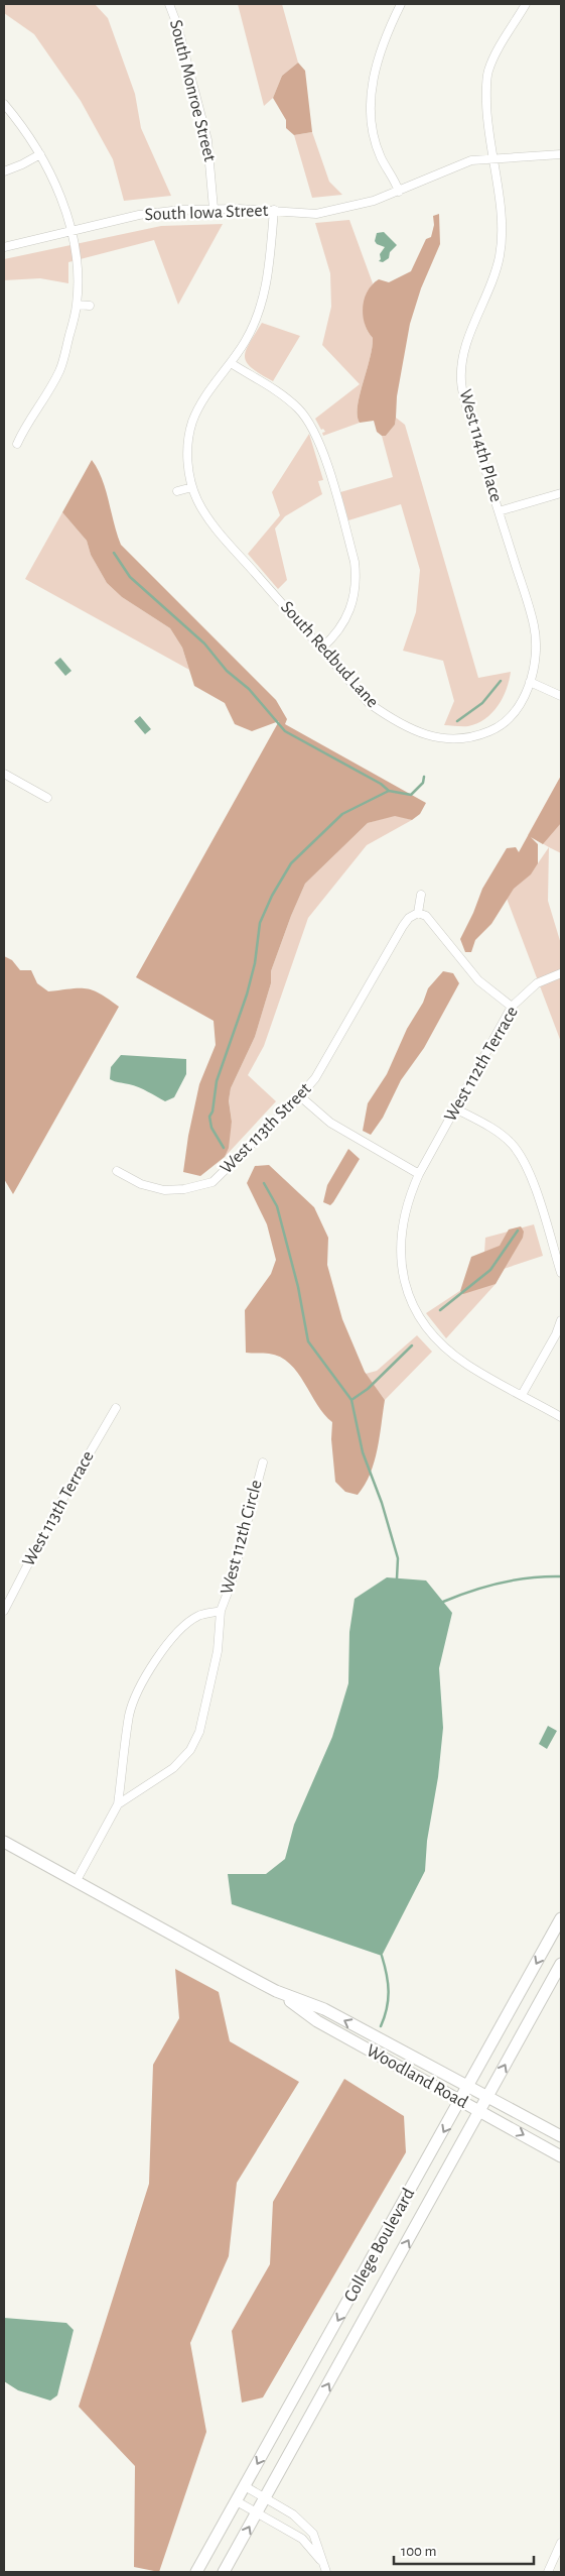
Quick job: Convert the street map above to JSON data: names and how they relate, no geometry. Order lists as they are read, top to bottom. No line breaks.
{"streets":{"main road":["Woodland Road","College Boulevard"],"street":["South Monroe Street","South Iowa Street","West 114th Place","South Redbud Lane","West 112th Terrace","West 113th Street","West 113th Terrace","West 112th Circle"]},"crossings":[["South Monroe Street","South Iowa Street"],["South Iowa Street","West 114th Place"],["South Iowa Street","South Redbud Lane"],["West 114th Place","South Redbud Lane"],["West 112th Circle","Woodland Road"],["Woodland Road","College Boulevard"]],"scale_bar":"100 m"}
